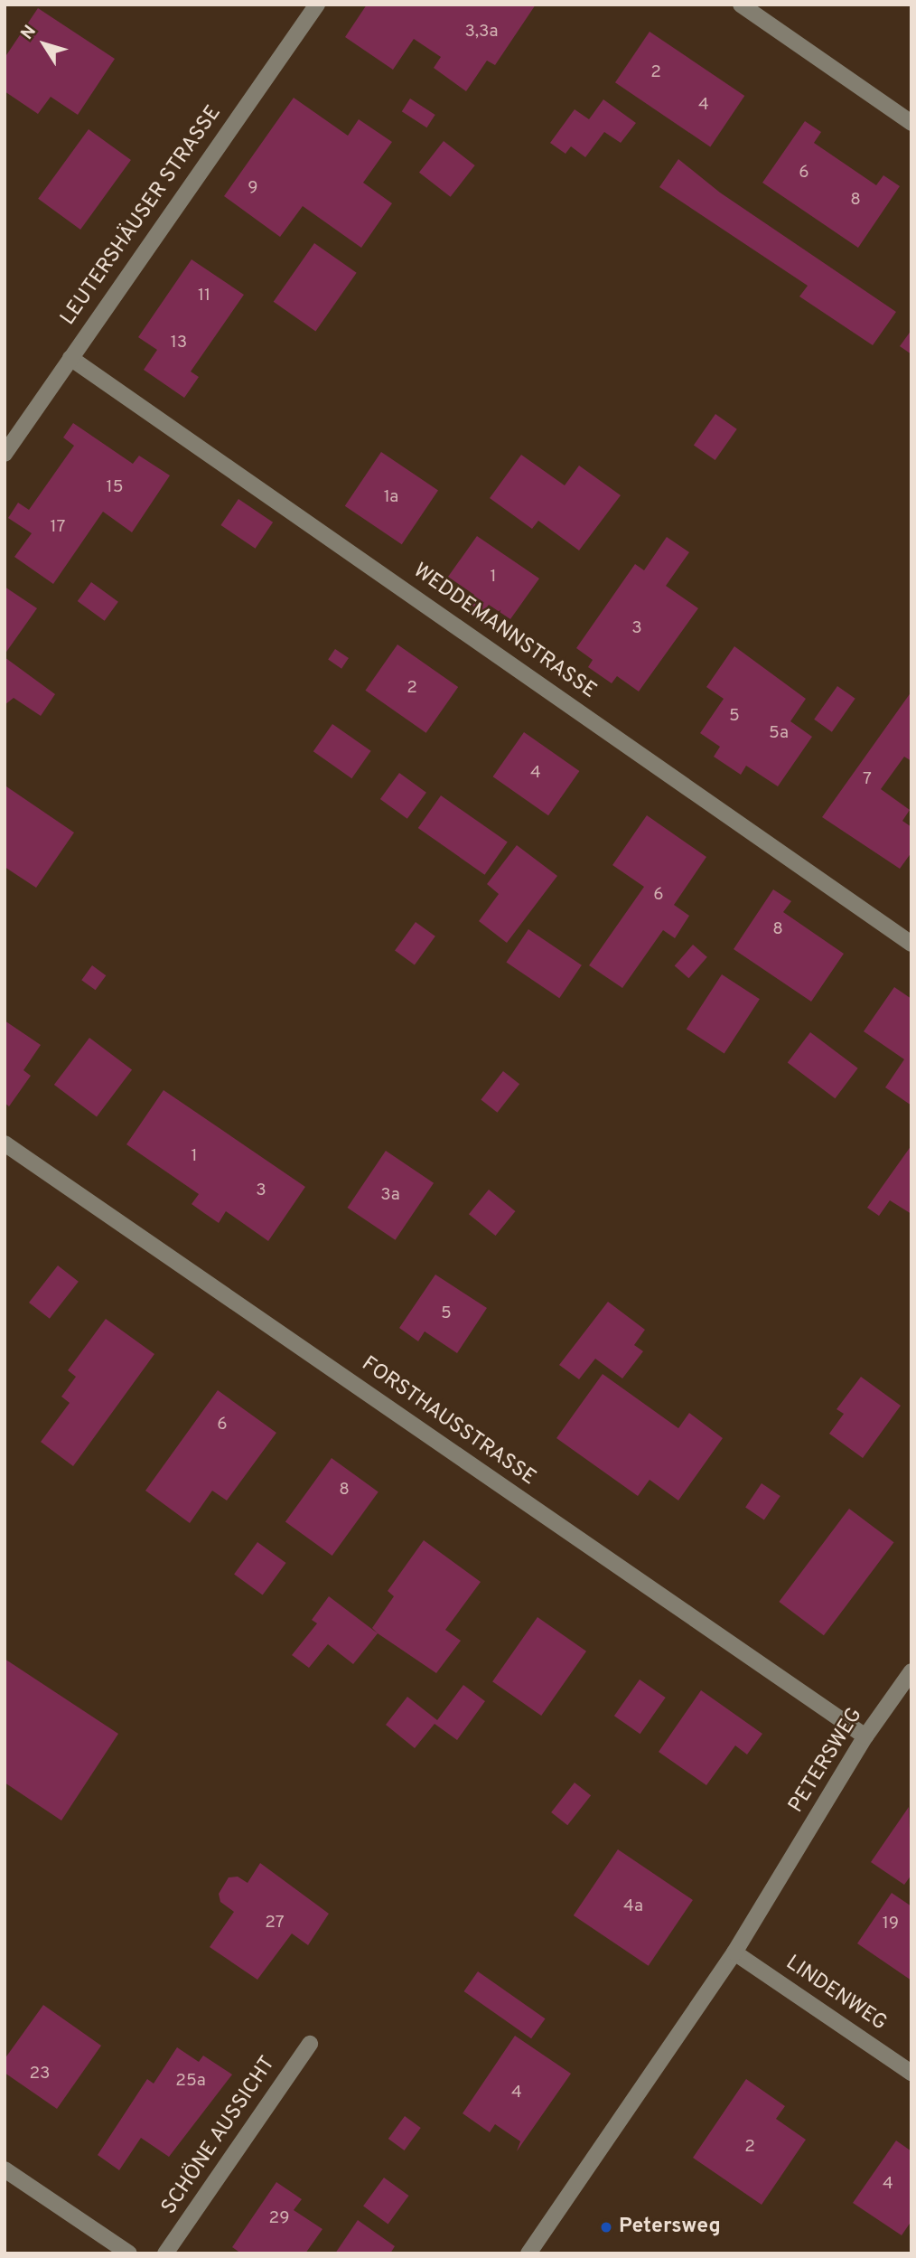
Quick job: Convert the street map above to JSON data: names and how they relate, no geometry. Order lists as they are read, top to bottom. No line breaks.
{"streets":{"street":["LEUTERSHÄUSER STRASSE","WEDDEMANNSTRASSE","FORSTHAUSSTRASSE","PETERSWEG","LINDENWEG","SCHÖNE AUSSICHT"]},"crossings":[["LEUTERSHÄUSER STRASSE","WEDDEMANNSTRASSE"],["FORSTHAUSSTRASSE","PETERSWEG"],["PETERSWEG","LINDENWEG"]],"places":["Petersweg"],"house_numbers":["3,3a","2","4","6","9","8","11","13","15","1a","17","1","3","2","5","5a","4","7","6","8","1","3","3a","5","6","8","4a","27","19","23","25a","4","2","4","29"],"north":"top left"}
